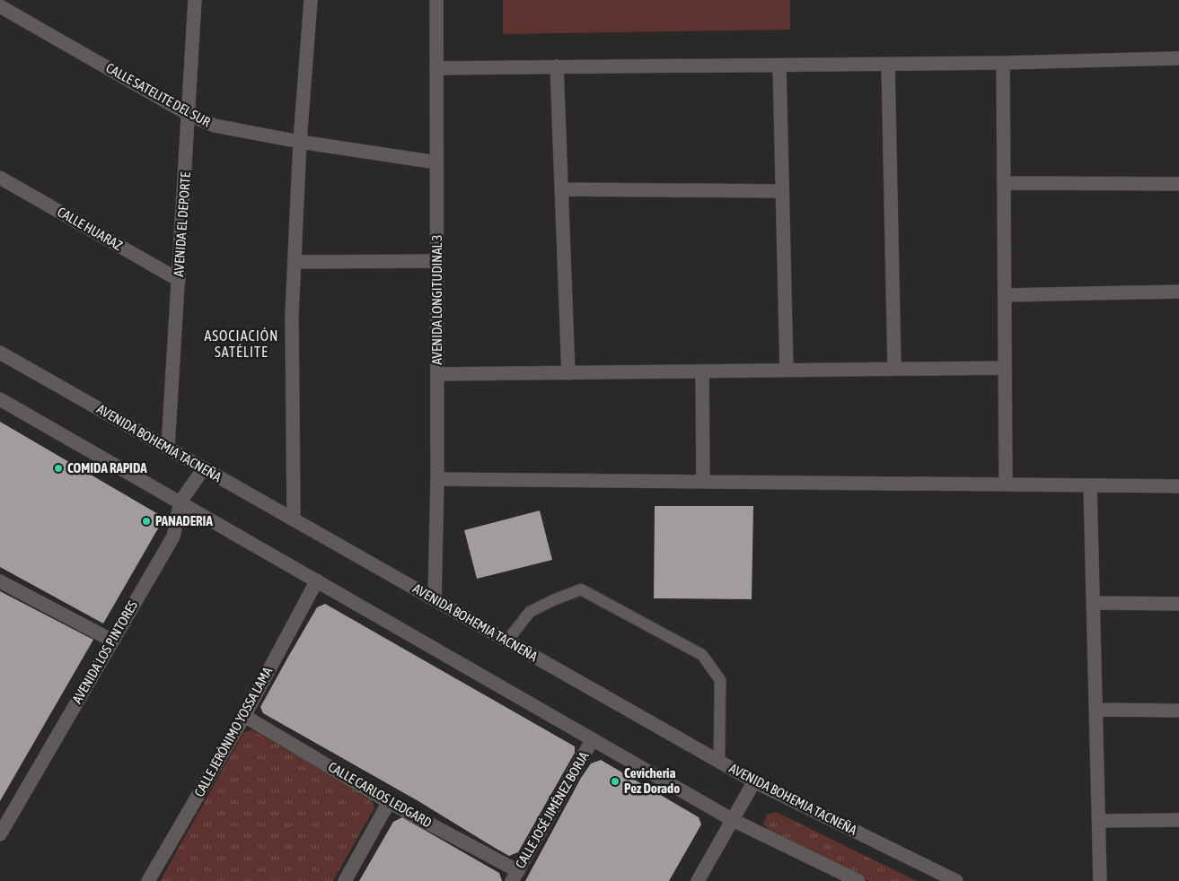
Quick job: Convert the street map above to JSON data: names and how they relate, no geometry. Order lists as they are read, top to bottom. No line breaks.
{"streets":{"street":["CALLE SATELITE DEL SUR","AVENIDA EL DEPORTE","CALLE HUARAZ","AVENIDA LONGITUDINAL 3","AVENIDA BOHEMIA TACNEÑA","AVENIDA LOS PINTORES","CALLE JERÓNIMO YOSSA LAMA","CALLE CARLOS LEDGARD","CALLE JOSÉ JIMÉNEZ BORJA"]},"crossings":[["CALLE SATELITE DEL SUR","AVENIDA EL DEPORTE"],["CALLE SATELITE DEL SUR","AVENIDA LONGITUDINAL 3"],["AVENIDA EL DEPORTE","CALLE HUARAZ"],["AVENIDA EL DEPORTE","AVENIDA BOHEMIA TACNEÑA"],["AVENIDA LONGITUDINAL 3","AVENIDA BOHEMIA TACNEÑA"],["AVENIDA BOHEMIA TACNEÑA","AVENIDA LOS PINTORES"],["CALLE JERÓNIMO YOSSA LAMA","CALLE CARLOS LEDGARD"],["CALLE CARLOS LEDGARD","CALLE JOSÉ JIMÉNEZ BORJA"]],"districts":["ASOCIACIÓN SATÉLITE"],"places":["COMIDA RAPIDA","PANADERIA","Cevicheria Pez Dorado"]}
